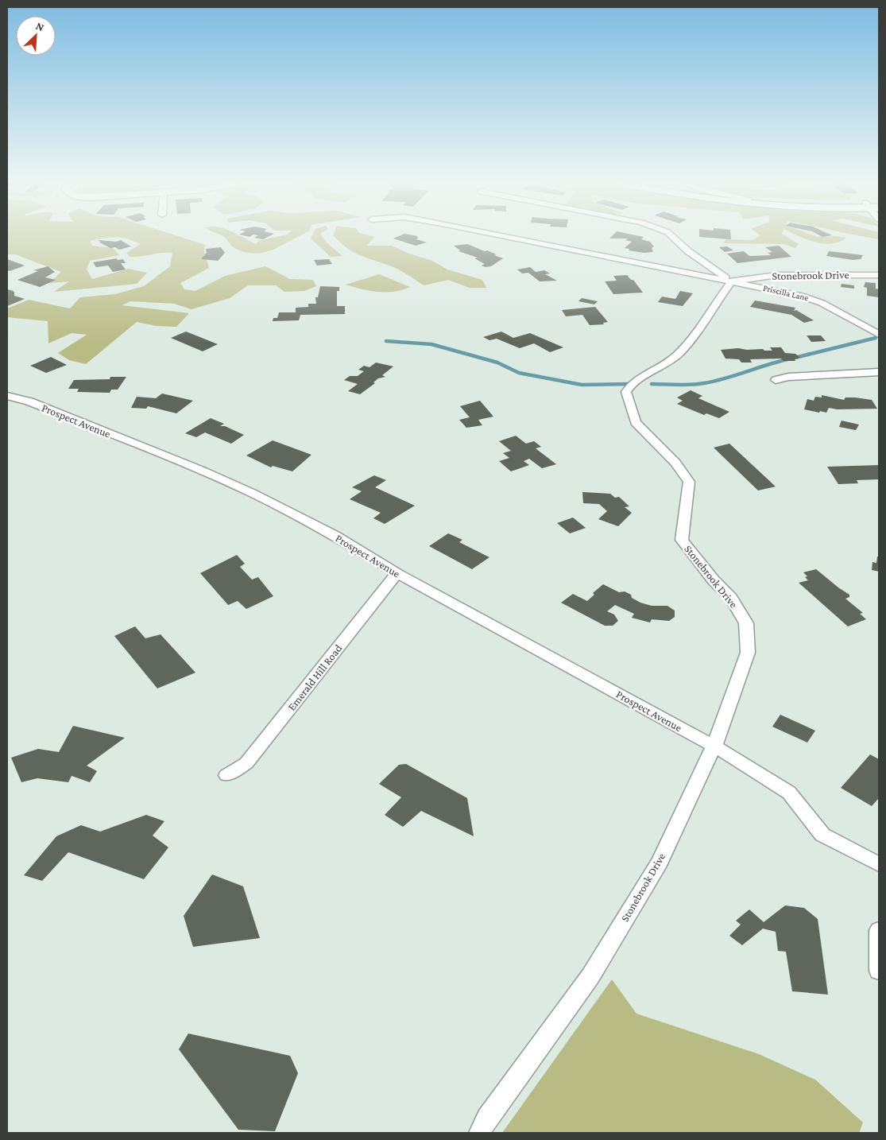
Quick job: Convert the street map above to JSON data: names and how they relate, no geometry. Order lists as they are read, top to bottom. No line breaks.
{"streets":{"street":["Stonebrook Drive","Priscilla Lane","Prospect Avenue","Emerald Hill Road"]},"crossings":[["Stonebrook Drive","Priscilla Lane"],["Stonebrook Drive","Prospect Avenue"],["Prospect Avenue","Emerald Hill Road"]],"north":"top right"}
